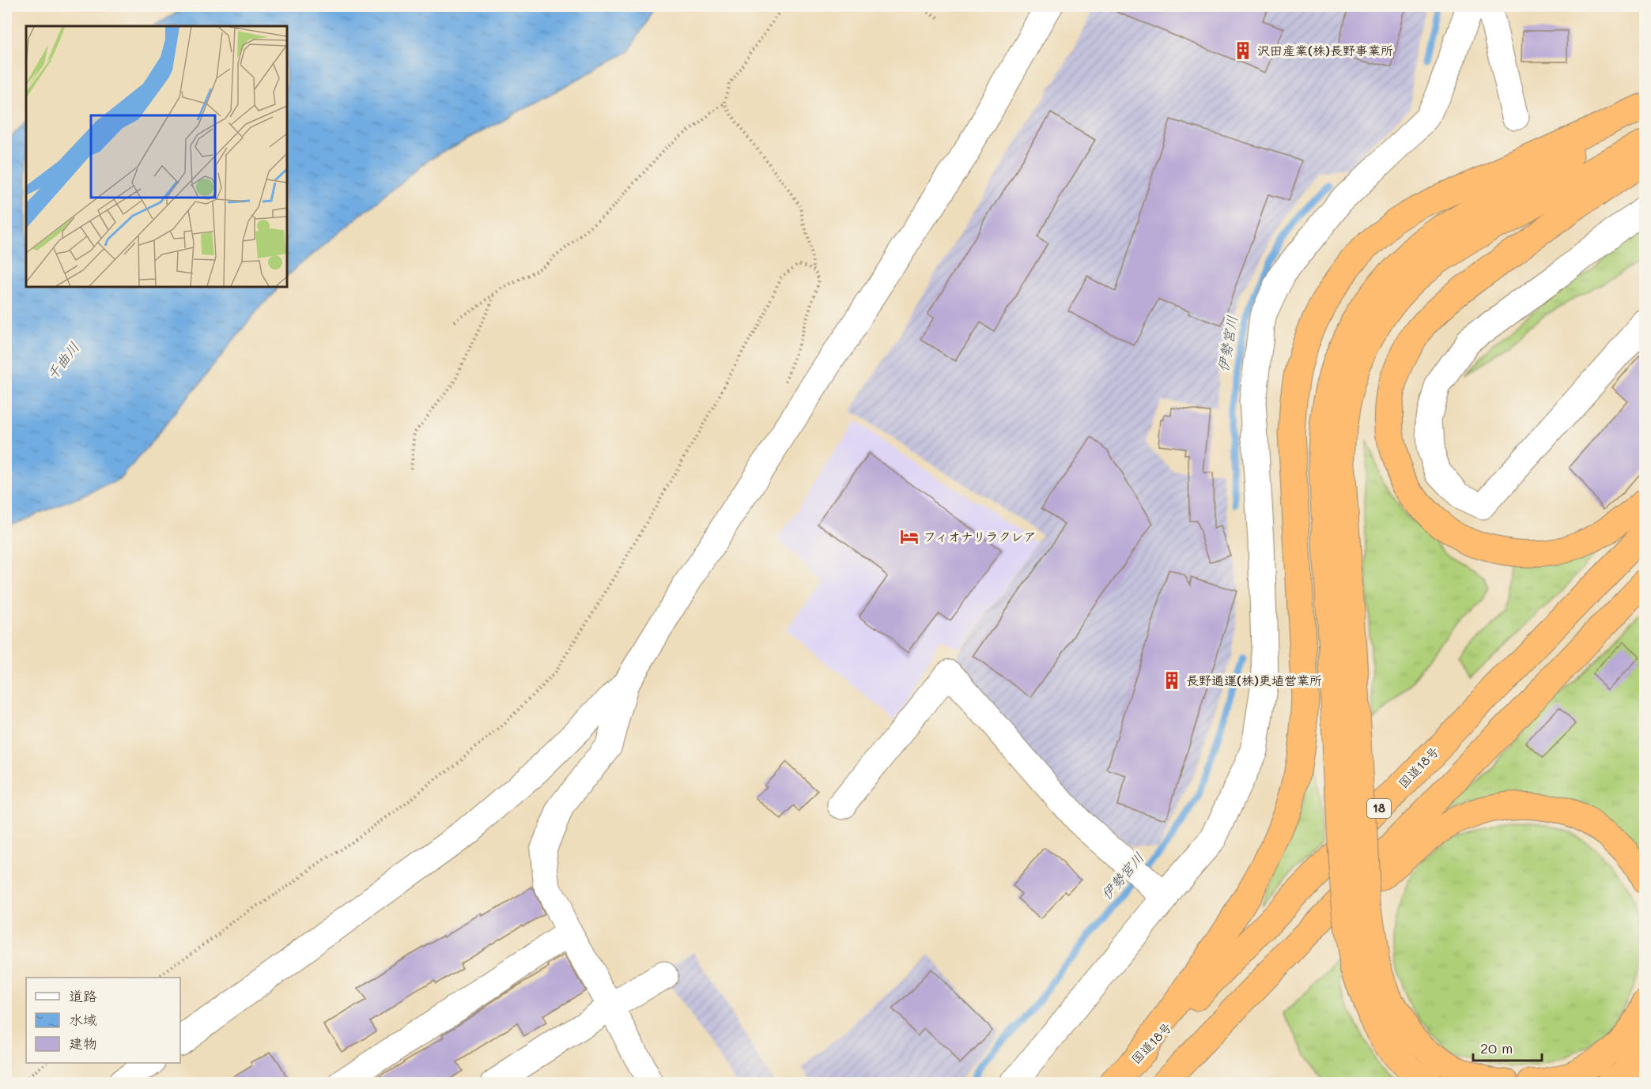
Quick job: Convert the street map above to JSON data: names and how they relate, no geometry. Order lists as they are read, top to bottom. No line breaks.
{"streets":{"highway":["国道18号","18"]},"water":["伊勢宮川","千曲川"],"places":{"building":["沢田産業(株)長野事業所","長野通運(株)更埴営業所"],"hotel":["フィオナリラクレア"]},"legend":["道路","水域","建物"],"scale_bar":"20 m"}
